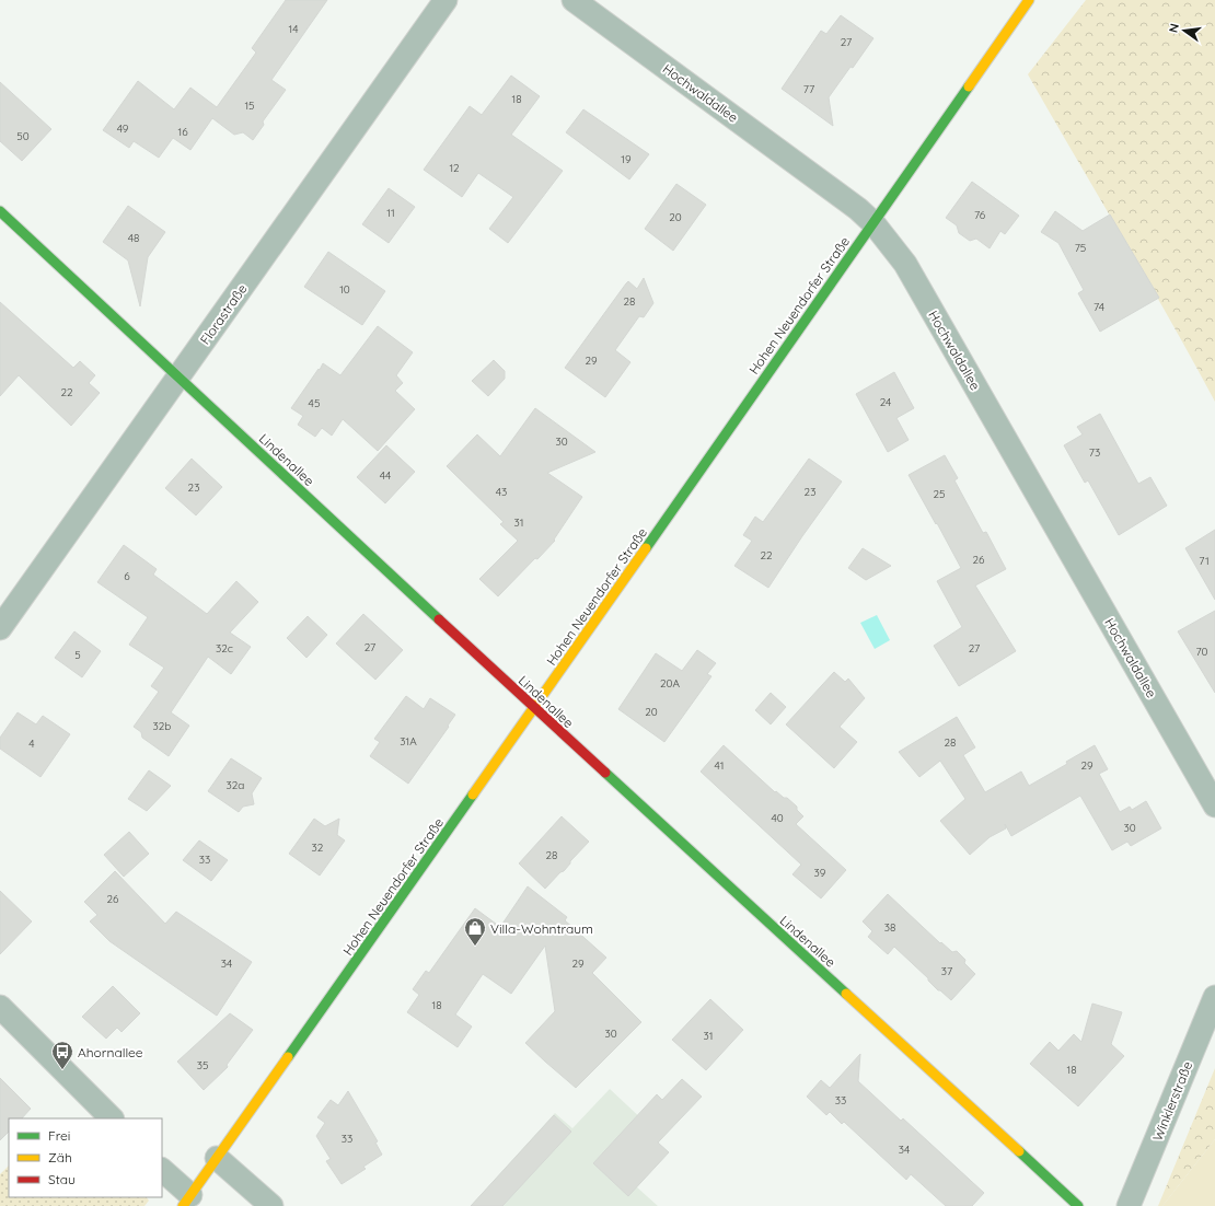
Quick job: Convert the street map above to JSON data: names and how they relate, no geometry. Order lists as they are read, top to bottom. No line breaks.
{"streets":{"main road":["Hohen Neuendorfer Straße","Lindenallee"],"street":["Hochwaldallee","Florastraße","Winklerstraße"]},"crossings":[["Hochwaldallee","Hohen Neuendorfer Straße"],["Hohen Neuendorfer Straße","Lindenallee"],["Florastraße","Lindenallee"]],"places":{"shop":["Villa-Wohntraum"],"bus stop":["Ahornallee"]},"house_numbers":["14","27","77","18","15","49","16","50","19","12","11","76","20","48","75","10","28","74","29","22","24","45","30","73","44","23","43","23","25","31","22","26","71","6","27","32c","27","70","5","20A","20","32b","31A","28","4","41","29","32a","40","30","32","28","33","39","26","38","34","29","37","18","30","31","35","18","33","33","34"],"legend":["Frei","Zäh","Stau"],"north":"left"}
